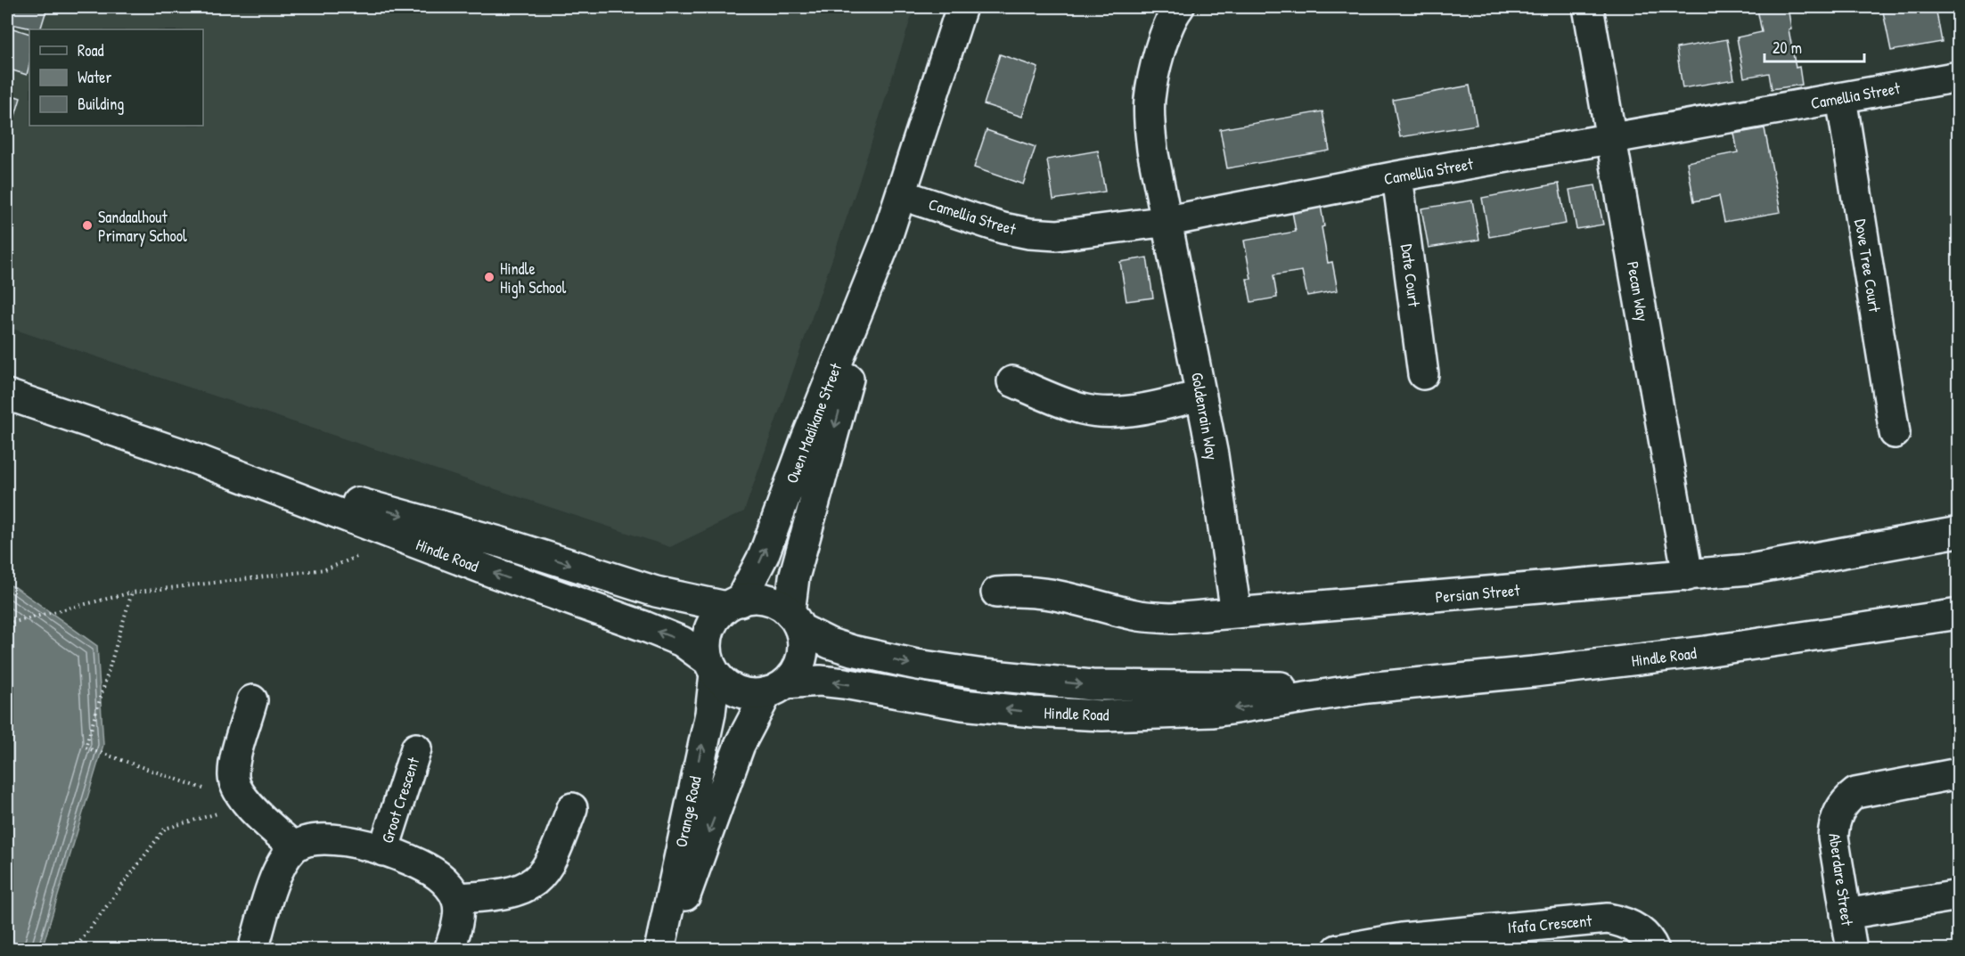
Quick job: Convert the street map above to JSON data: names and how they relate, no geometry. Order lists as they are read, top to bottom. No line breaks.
{"streets":{"street":["Camellia Street","Dove Tree Court","Date Court","Pecan Way","Goldenrain Way","Owen Madikane Street","Hindle Road","Persian Street","Groot Crescent","Orange Road","Aberdare Street","Ifafa Crescent"]},"crossings":[["Camellia Street","Dove Tree Court"],["Camellia Street","Date Court"],["Camellia Street","Pecan Way"],["Camellia Street","Goldenrain Way"],["Camellia Street","Owen Madikane Street"],["Pecan Way","Persian Street"],["Goldenrain Way","Persian Street"],["Owen Madikane Street","Hindle Road"],["Owen Madikane Street","Orange Road"],["Hindle Road","Orange Road"]],"places":["Sandaalhout Primary School","Hindle High School"],"legend":["Road","Water","Building"],"scale_bar":"20 m"}
